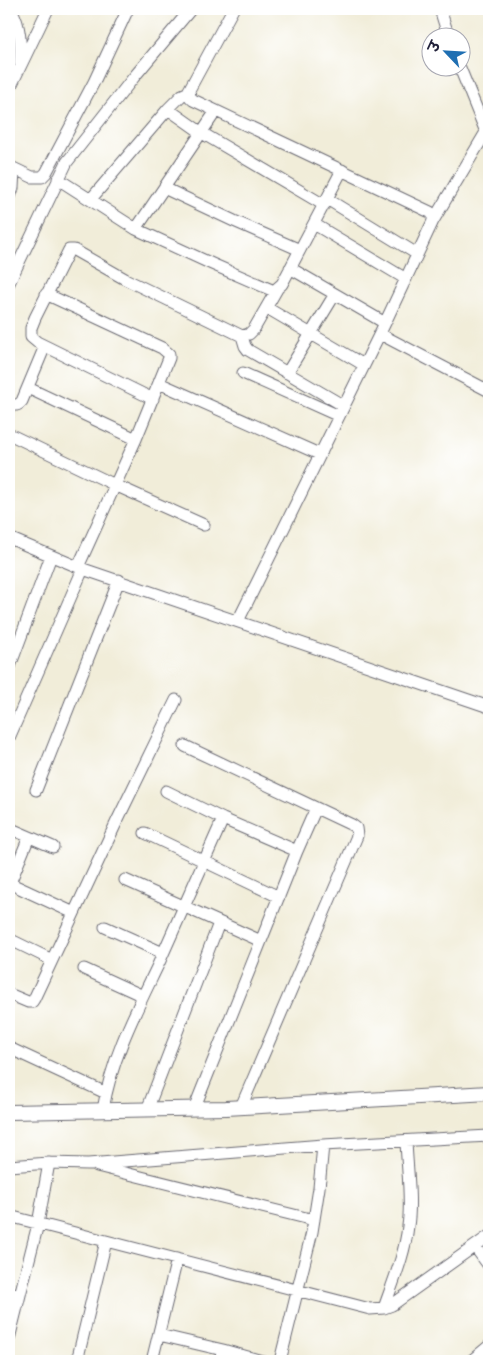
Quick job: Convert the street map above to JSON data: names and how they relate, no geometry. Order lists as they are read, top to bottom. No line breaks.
{"north":"top left"}
